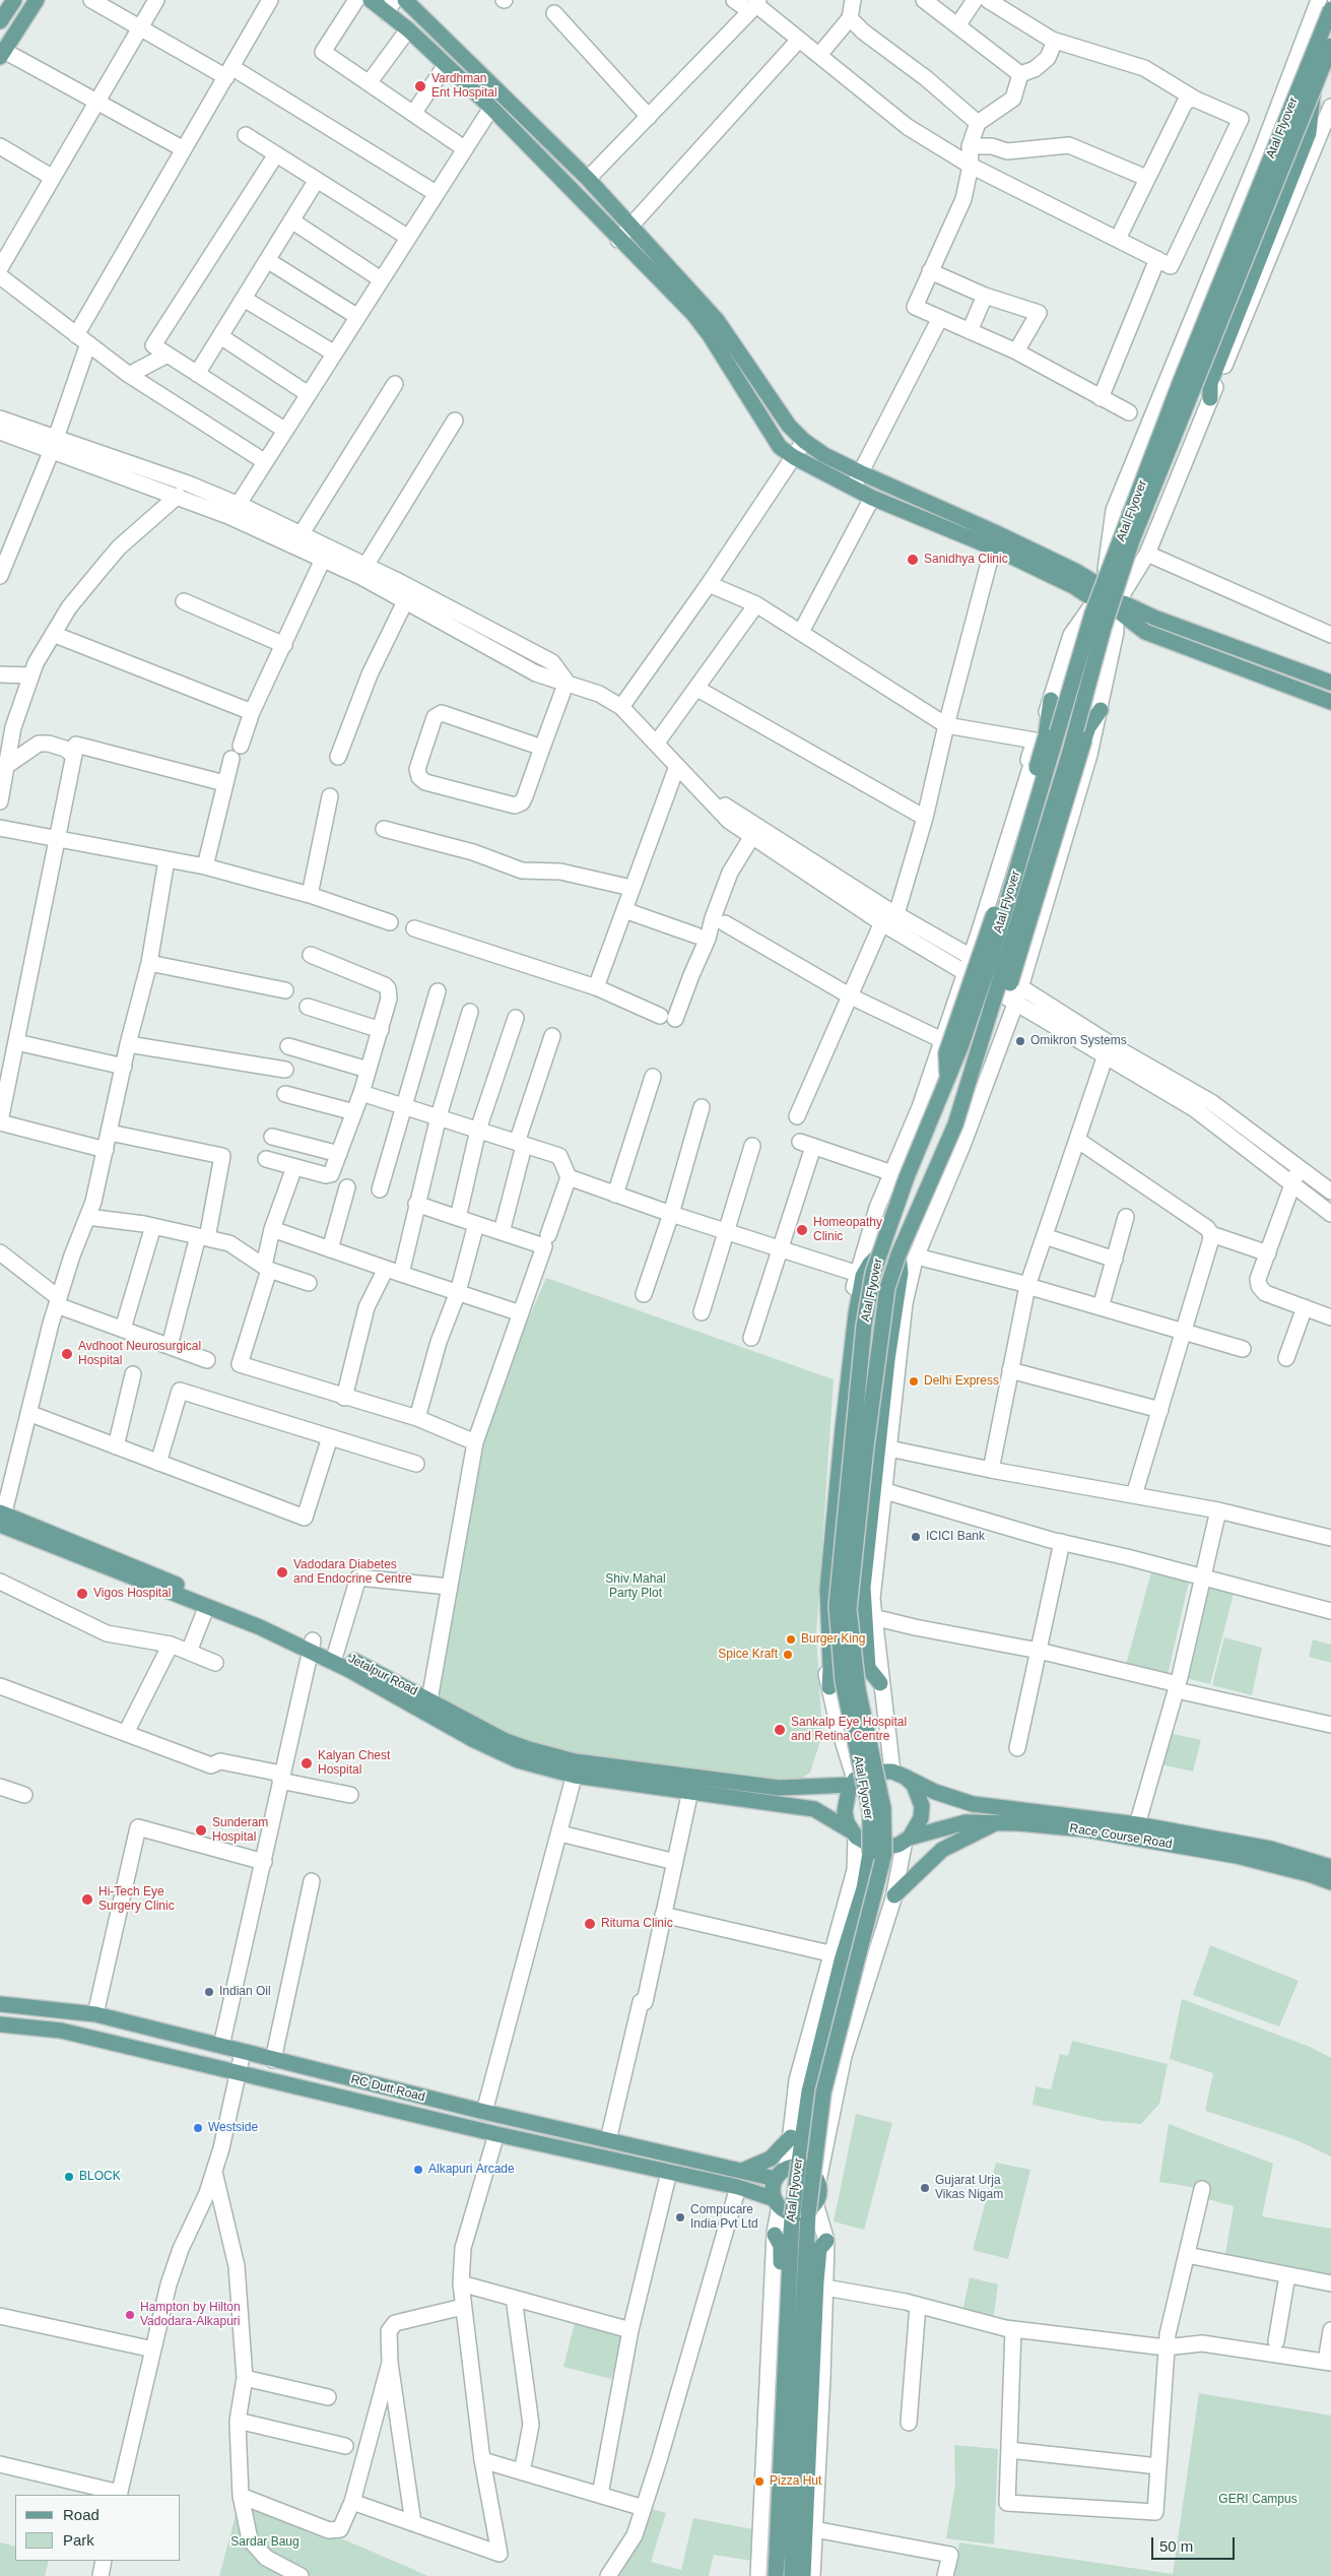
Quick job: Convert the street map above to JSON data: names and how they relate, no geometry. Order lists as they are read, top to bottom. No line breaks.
{"streets":{"main road":["Atal Flyover","Jetalpur Road","Race Course Road","RC Dutt Road"]},"parks":["Shiv Mahal Party Plot","GERI Campus","Sardar Baug"],"places":["Vardhman Ent Hospital","Sanidhya Clinic","Omikron Systems","Homeopathy Clinic","Avdhoot Neurosurgical Hospital","Delhi Express","ICICI Bank","Vadodara Diabetes and Endocrine Centre","Vigos Hospital","Burger King","Spice Kraft","Sankalp Eye Hospital and Retina Centre","Kalyan Chest Hospital","Sunderam Hospital","Hi-Tech Eye Surgery Clinic","Rituma Clinic","Indian Oil","Westside","Alkapuri Arcade","BLOCK","Gujarat Urja Vikas Nigam","Compucare India Pvt Ltd","Hampton by Hilton Vadodara-Alkapuri","Pizza Hut"],"legend":["Road","Park"],"scale_bar":"50 m"}
